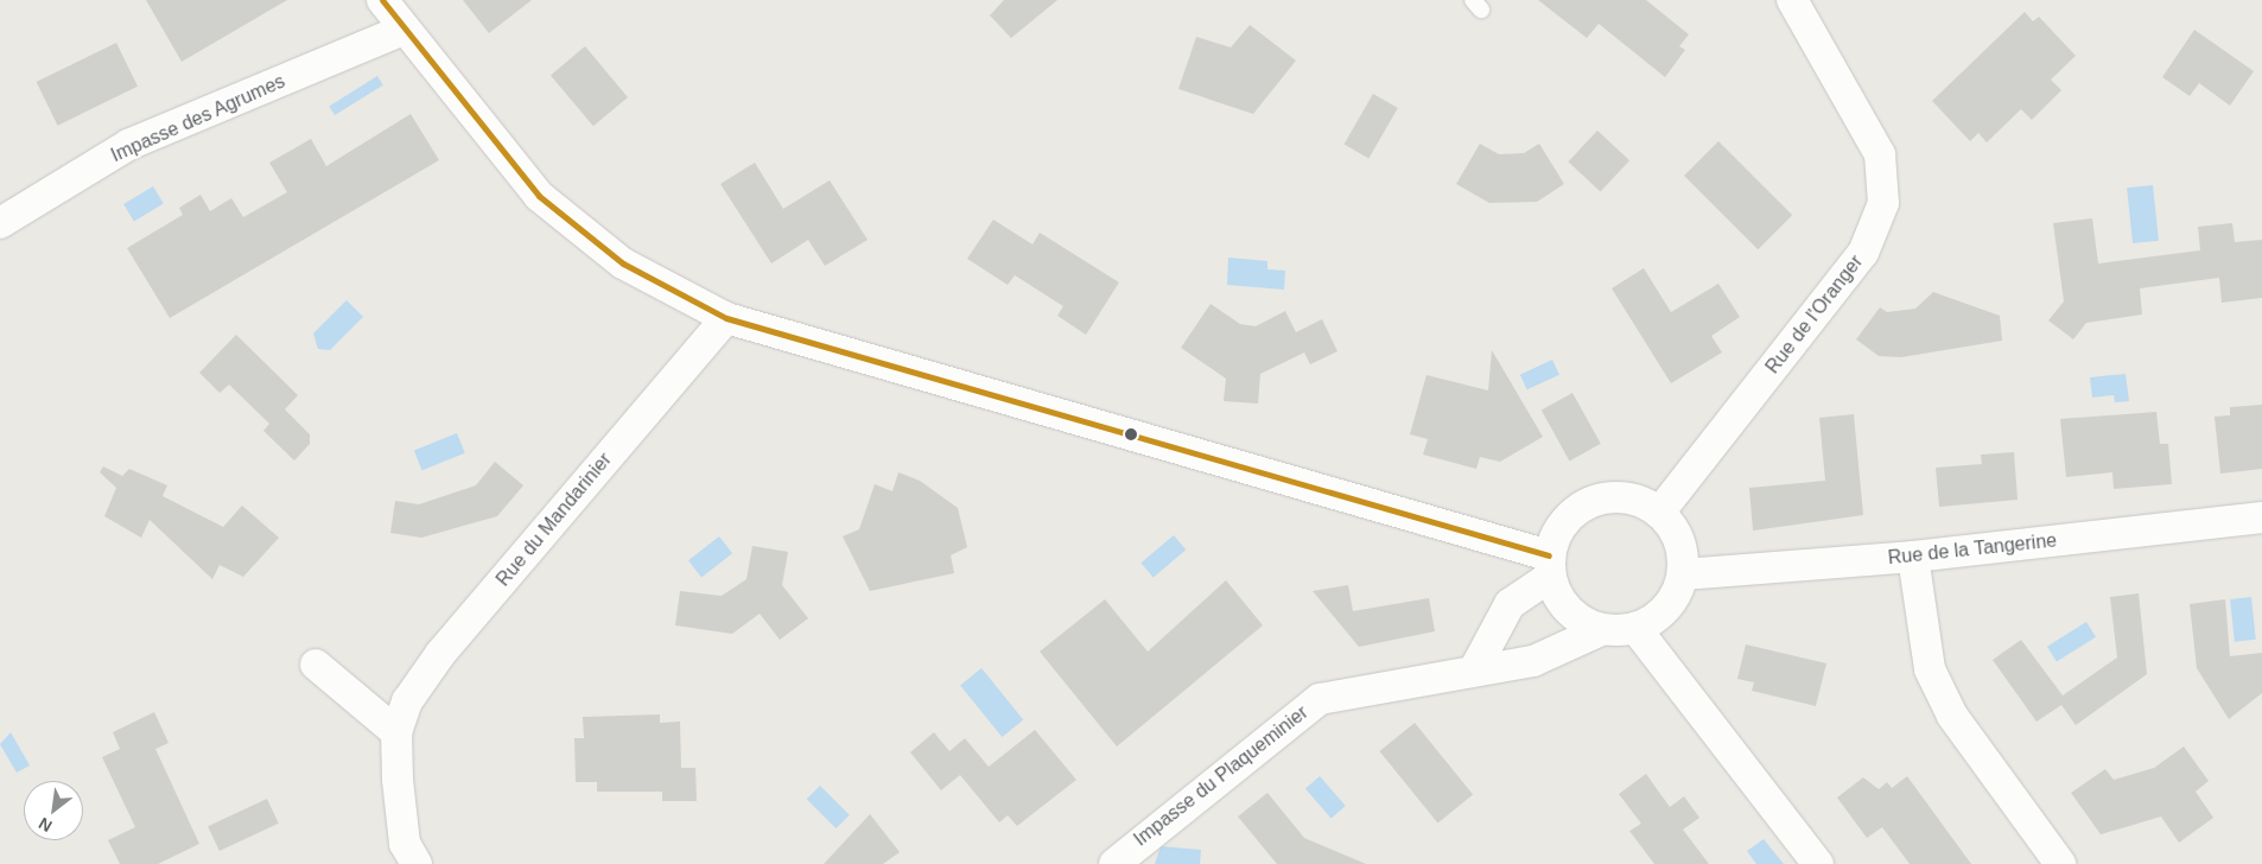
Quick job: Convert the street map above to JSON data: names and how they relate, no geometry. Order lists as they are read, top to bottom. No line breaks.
{"streets":{"street":["Impasse des Agrumes","Rue de l'Oranger","Rue du Mandarinier","Rue de la Tangerine","Impasse du Plaqueminier"]},"crossings":[["Rue de l'Oranger","Rue de la Tangerine"],["Rue de l'Oranger","Impasse du Plaqueminier"],["Rue de la Tangerine","Impasse du Plaqueminier"]],"north":"bottom left"}
